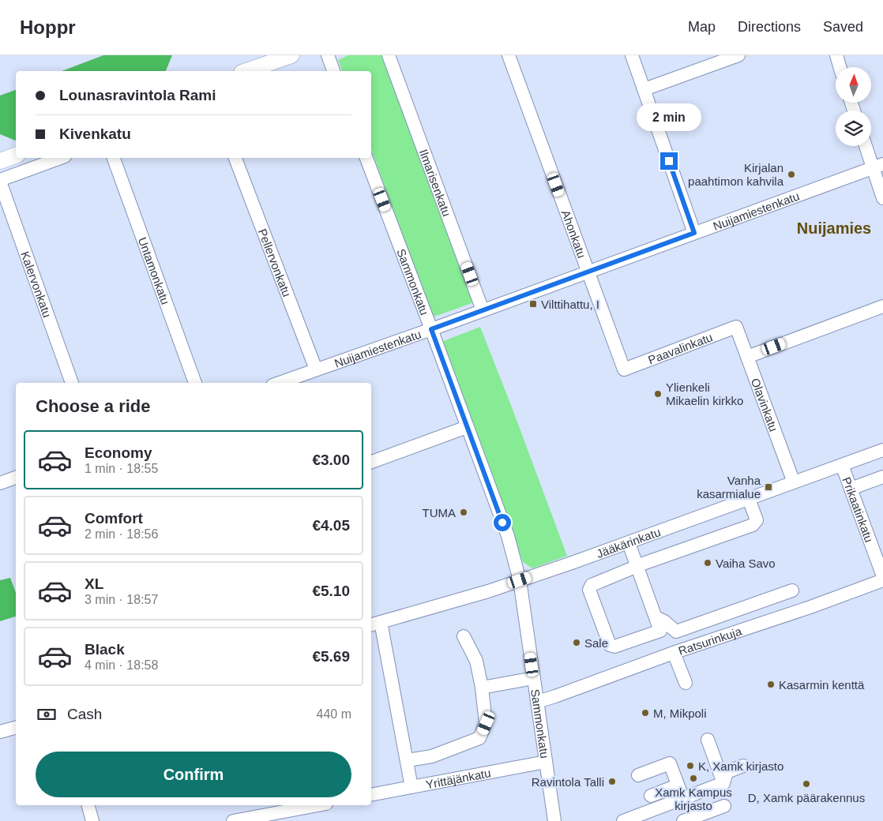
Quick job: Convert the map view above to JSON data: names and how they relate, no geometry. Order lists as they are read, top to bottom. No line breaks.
{"streets":{"street":["Ilmarisenkatu","Nuijamiestenkatu","Ahonkatu","Pellervonkatu","Untamonkatu","Sammonkatu","Kalervonkatu","Paavalinkatu","Olavinkatu","Prikaatinkatu","Jääkärinkatu","Ratsurinkuja","Yrittäjänkatu"]},"crossings":[["Ilmarisenkatu","Nuijamiestenkatu"],["Nuijamiestenkatu","Ahonkatu"],["Nuijamiestenkatu","Pellervonkatu"],["Nuijamiestenkatu","Sammonkatu"],["Ahonkatu","Paavalinkatu"],["Sammonkatu","Jääkärinkatu"],["Sammonkatu","Ratsurinkuja"],["Sammonkatu","Yrittäjänkatu"],["Paavalinkatu","Olavinkatu"],["Olavinkatu","Jääkärinkatu"],["Prikaatinkatu","Jääkärinkatu"]],"districts":["Nuijamies"],"places":{"other":["Kirjalan paahtimon kahvila","Ylienkeli Mikaelin kirkko","TUMA","Vaiha Savo","Sale","Kasarmin kenttä","M, Mikpoli","K, Xamk kirjasto","Xamk Kampus kirjasto","Ravintola Talli","D, Xamk päärakennus"],"transit":["Vilttihattu, I","Vanha kasarmialue"]},"north":"top","page":{"header":"Hoppr","nav":["Map","Directions","Saved"],"banner":["Lounasravintola Rami","Kivenkatu"],"bubble":"2 min","heading":"Choose a ride","list":[{"name":"Economy","note":"1 min · 18:55","value":"€3.00"},{"name":"Comfort","note":"2 min · 18:56","value":"€4.05"},{"name":"XL","note":"3 min · 18:57","value":"€5.10"},{"name":"Black","note":"4 min · 18:58","value":"€5.69"}],"pay":["Cash","440 m"],"buttons":"Confirm"}}
